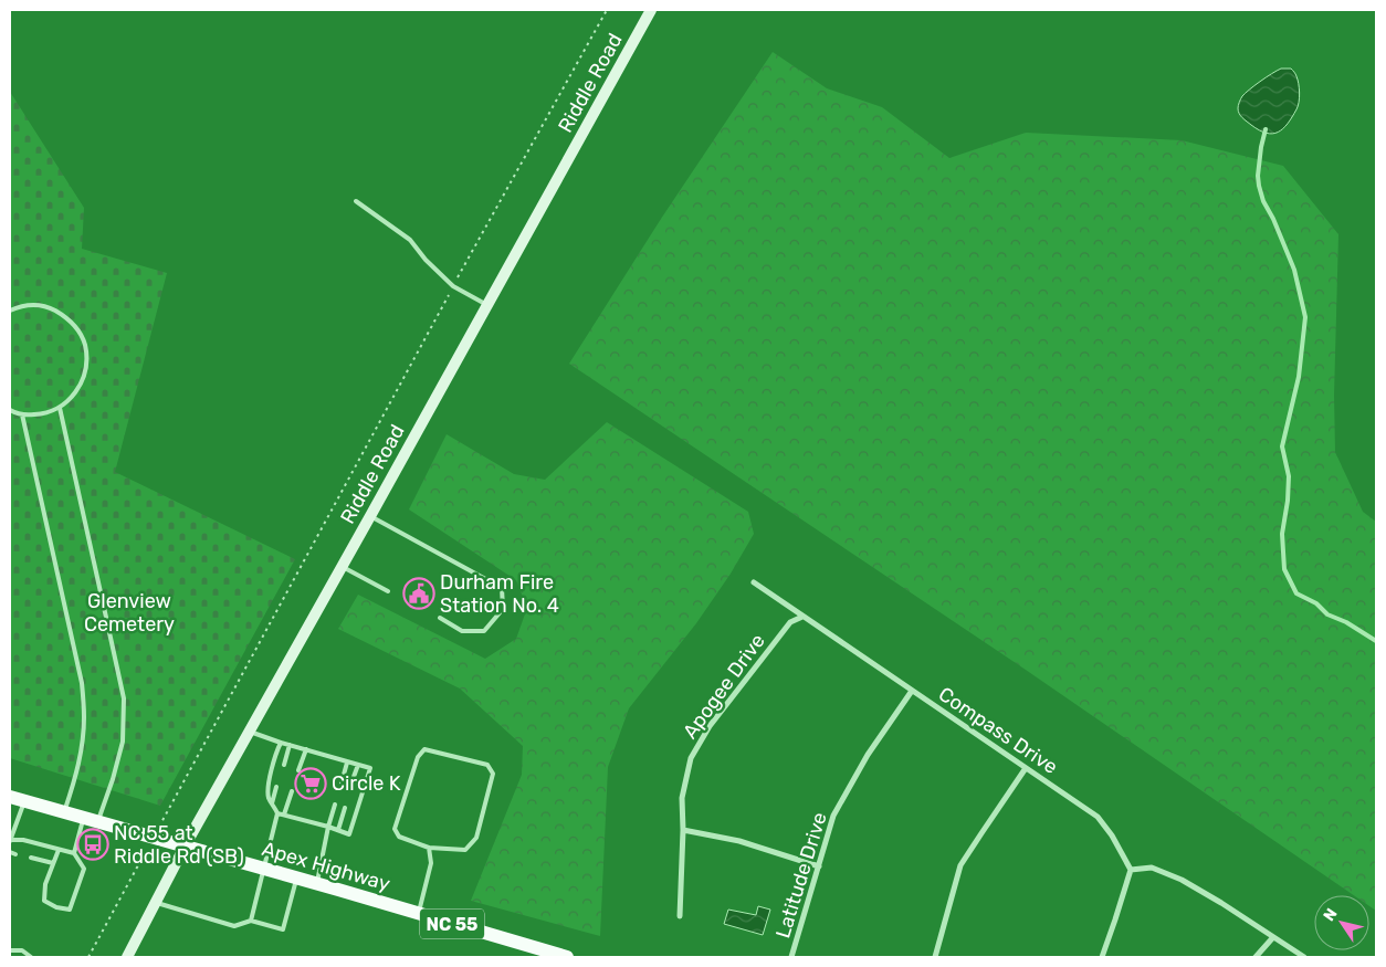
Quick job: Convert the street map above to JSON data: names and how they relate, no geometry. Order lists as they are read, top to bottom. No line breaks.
{"streets":{"main road":["Riddle Road","Apex Highway","NC 55"],"street":["Apogee Drive","Compass Drive","Latitude Drive"]},"crossings":[["Riddle Road","Apex Highway"],["Apogee Drive","Compass Drive"],["Compass Drive","Latitude Drive"]],"parks":["Glenview Cemetery"],"places":{"public building":["Durham Fire Station No. 4"],"supermarket":["Circle K"],"bus stop":["NC 55 at Riddle Rd (SB)"]},"north":"top left"}
